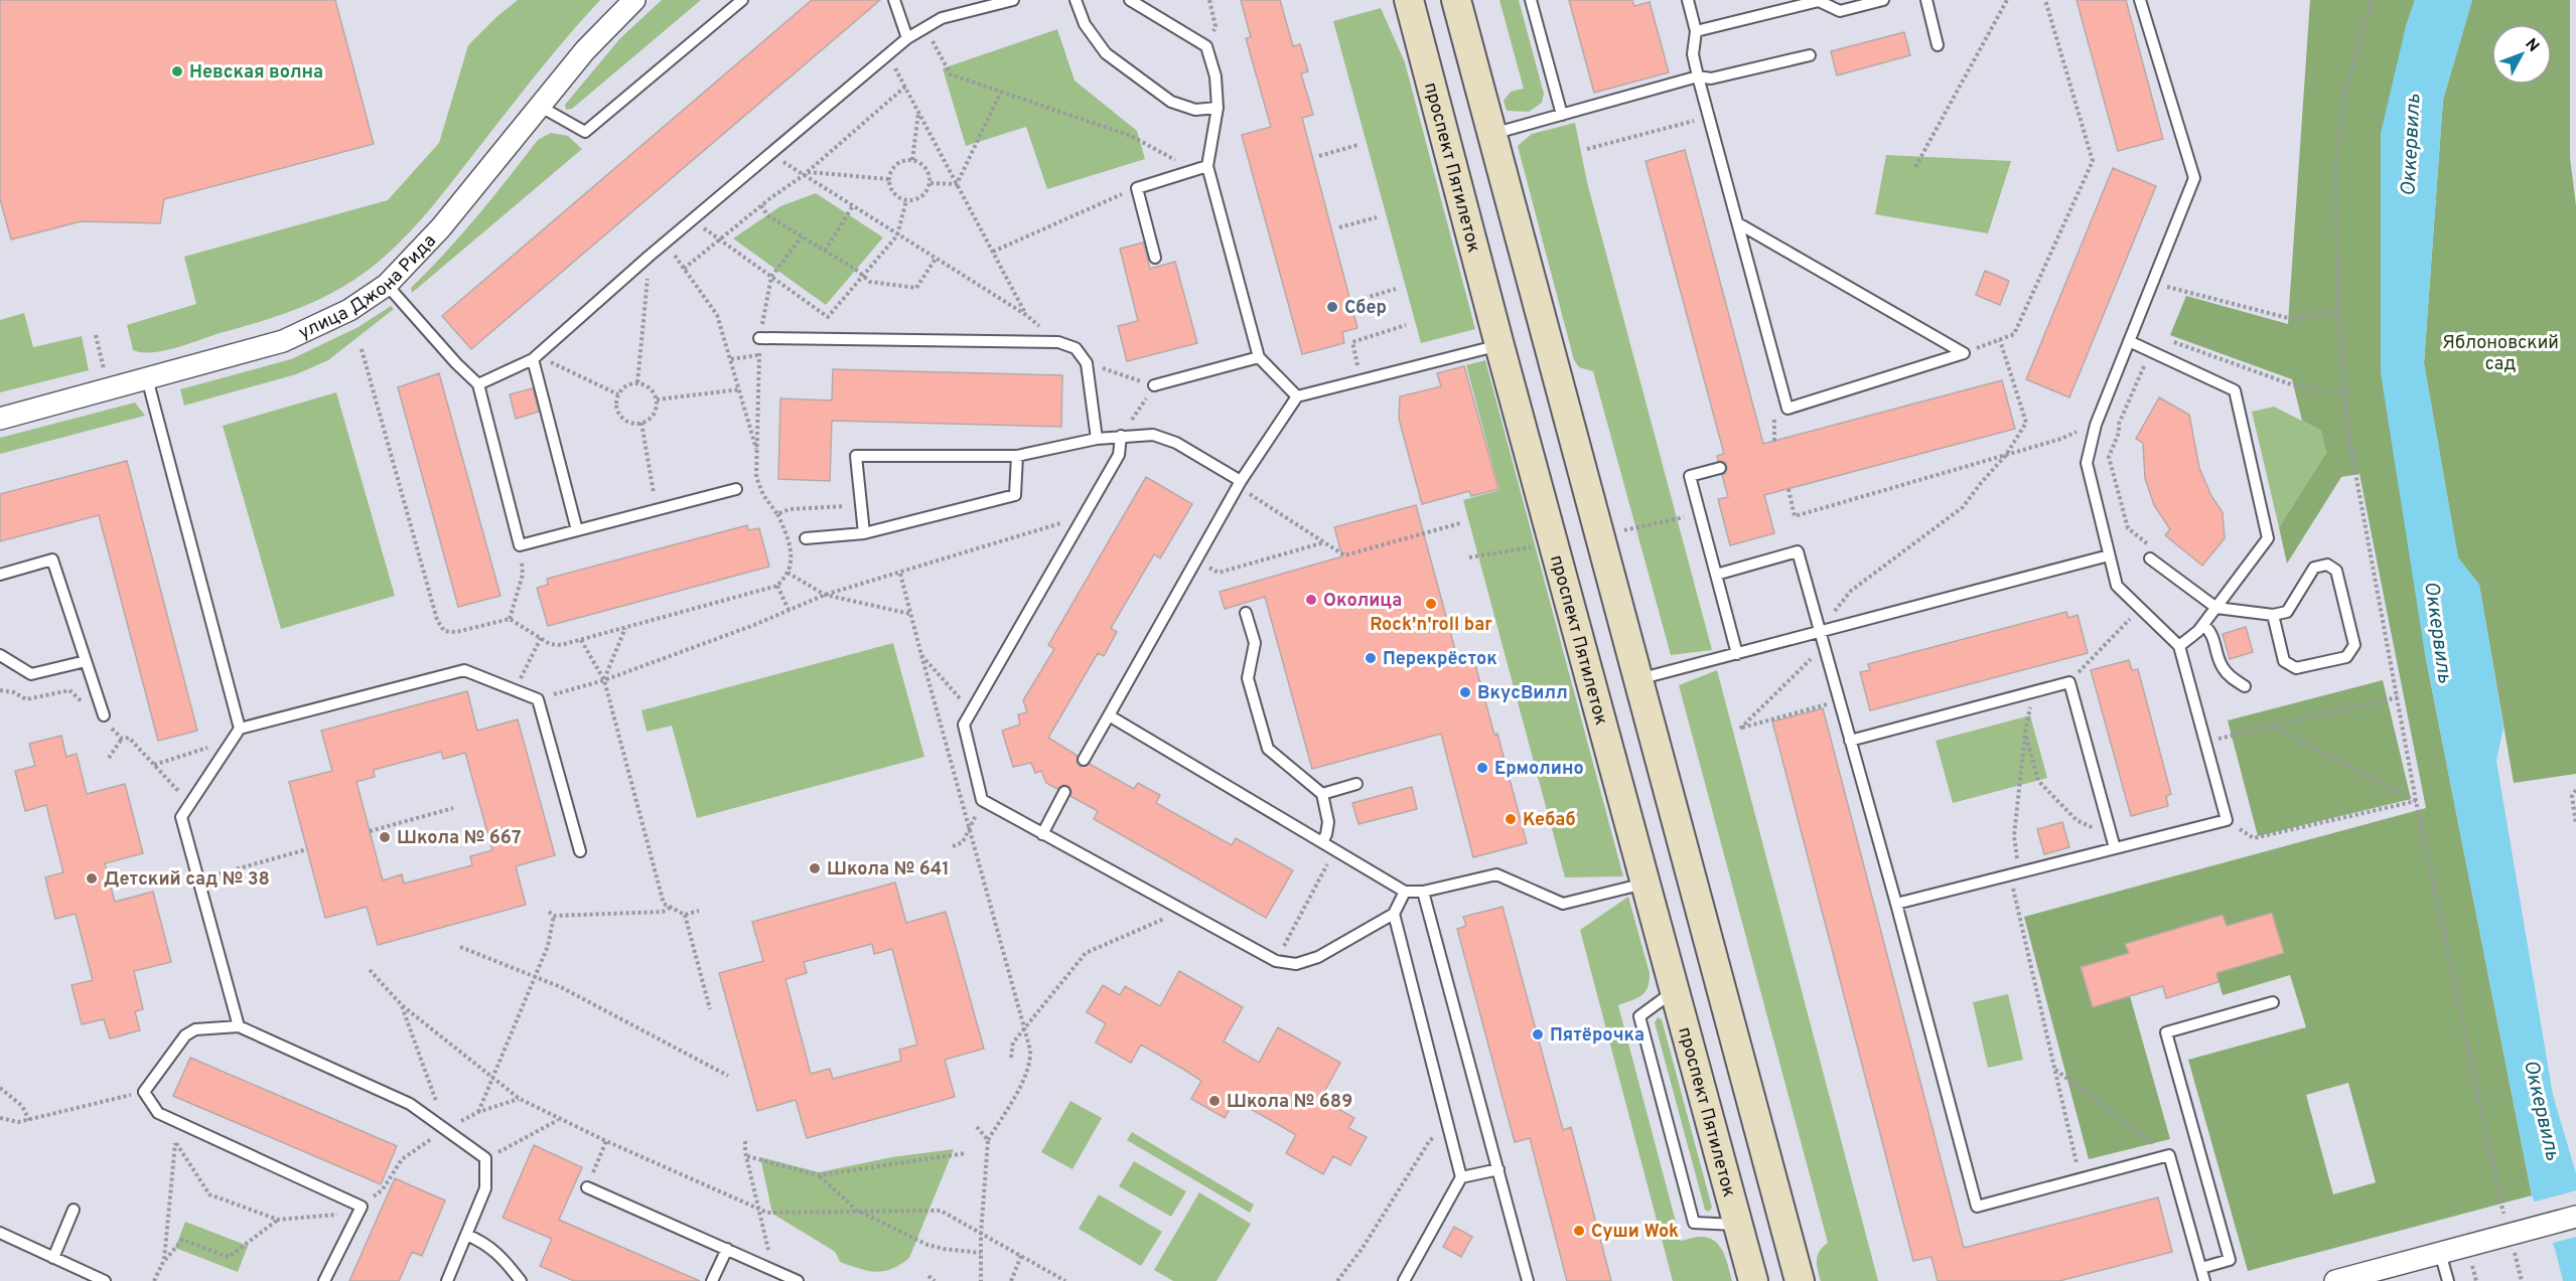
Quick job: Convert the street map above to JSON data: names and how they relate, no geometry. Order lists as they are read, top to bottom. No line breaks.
{"streets":{"street":["проспект Пятилеток","улица Джона Рида"]},"water":["Оккервиль"],"parks":["Яблоновский сад"],"places":["Невская волна","Сбер","Околица","Rock'n'roll bar","Перекрёсток","ВкусВилл","Ермолино","Кебаб","Школа № 667","Школа № 641","Детский сад № 38","Пятёрочка","Школа № 689","Суши Wok"],"north":"top right"}
